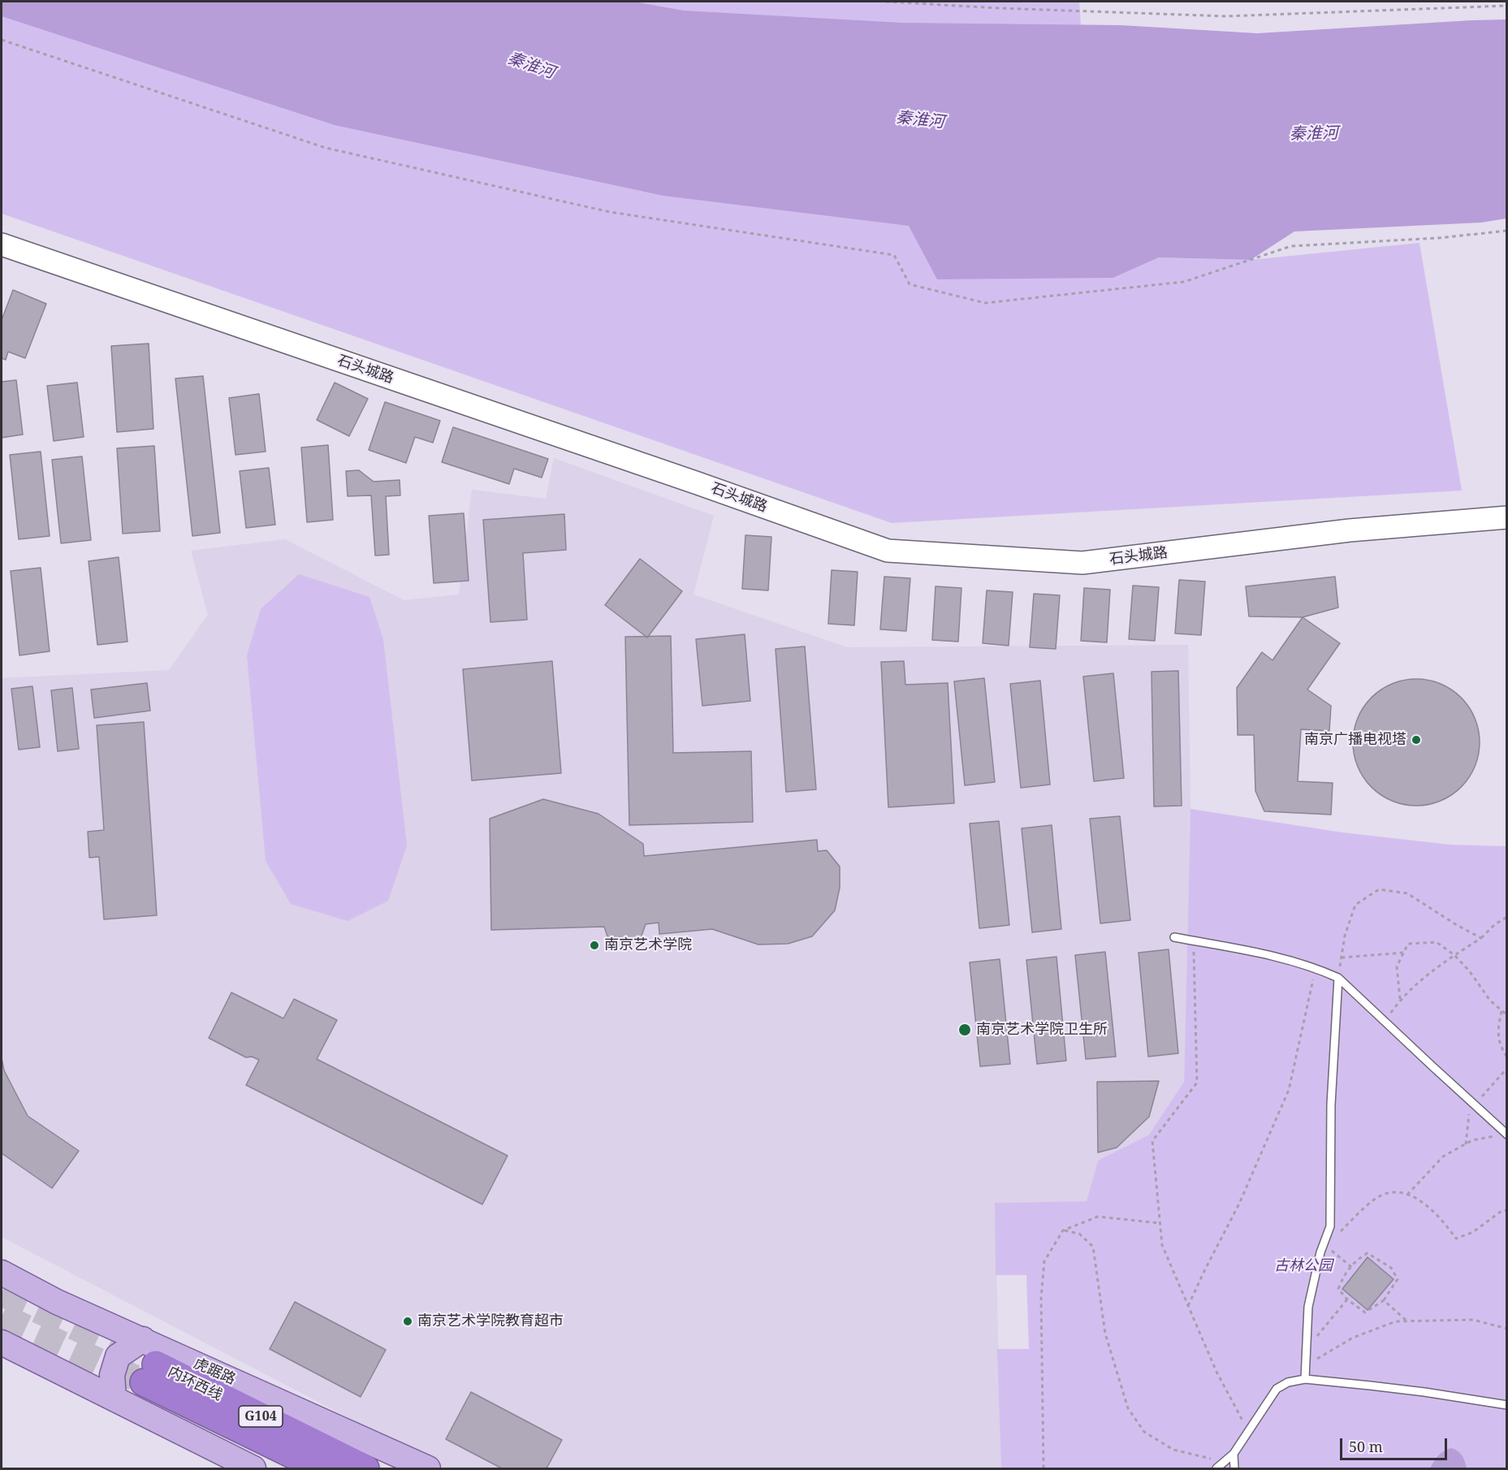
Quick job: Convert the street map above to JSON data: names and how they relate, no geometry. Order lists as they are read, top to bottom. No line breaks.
{"streets":{"highway":["内环西线","G104"],"main road":["虎踞路"],"street":["石头城路"]},"water":["秦淮河"],"parks":["古林公园"],"places":["南京广播电视塔","南京艺术学院","南京艺术学院卫生所","南京艺术学院教育超市"],"scale_bar":"50 m"}
